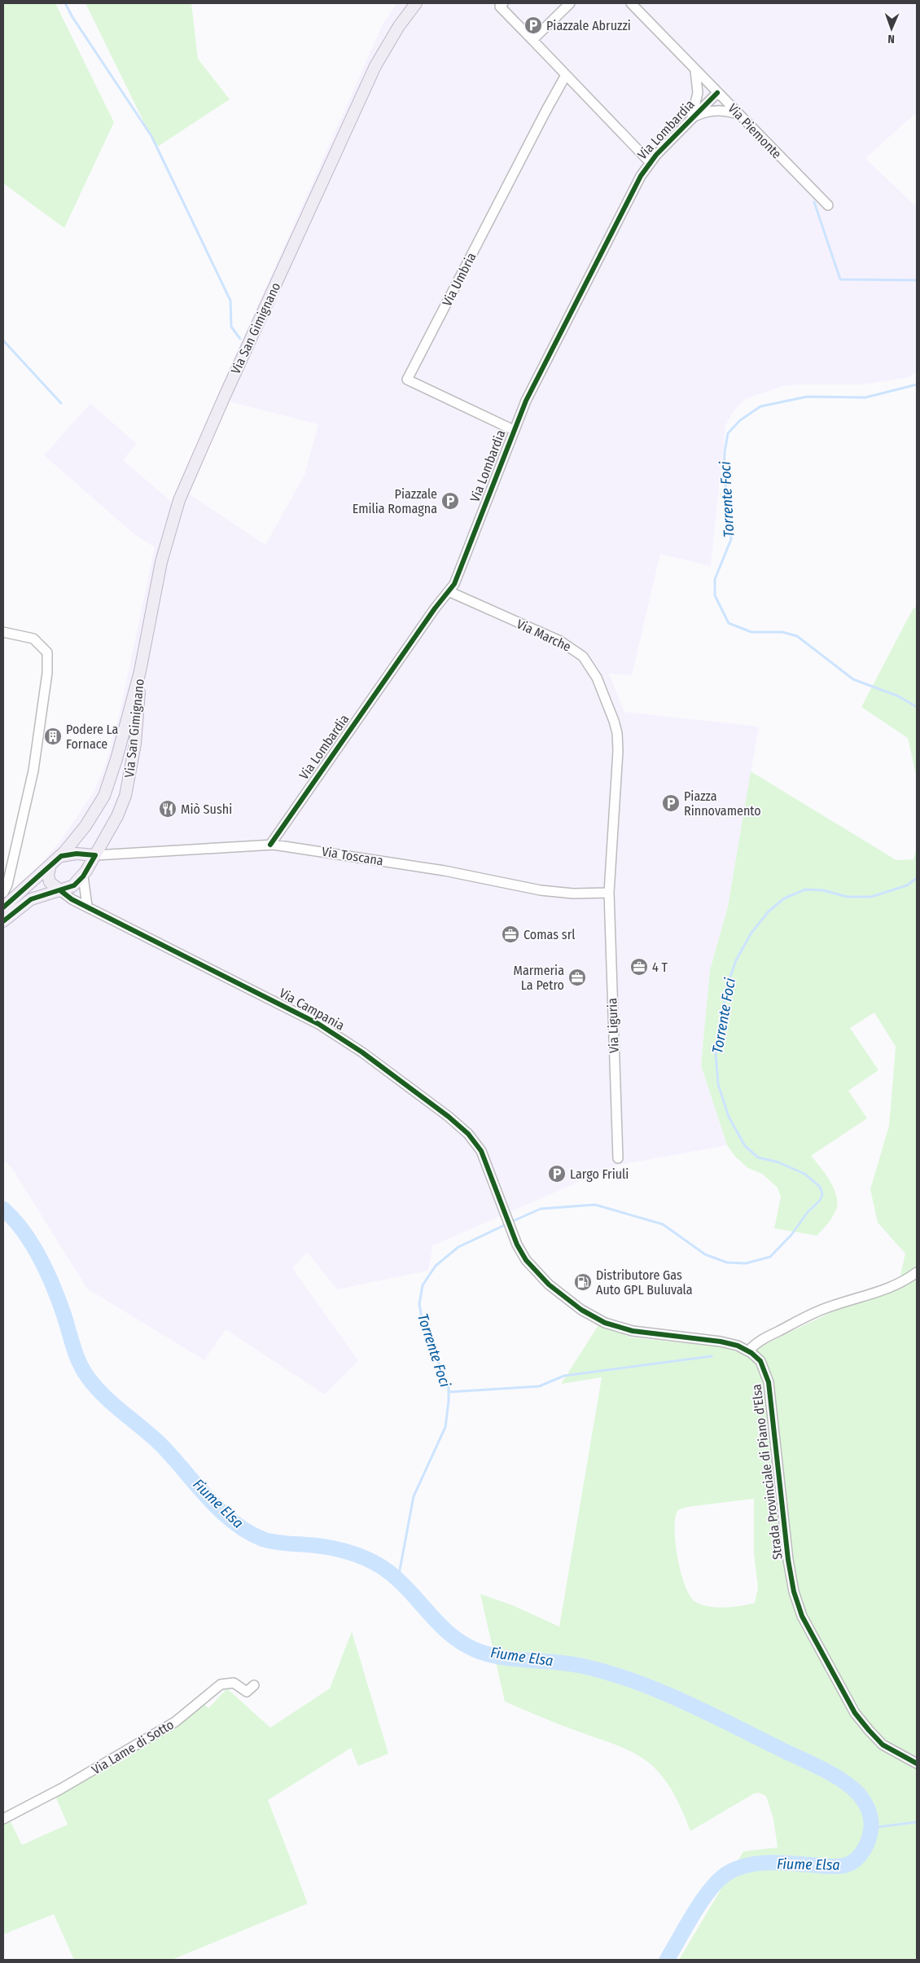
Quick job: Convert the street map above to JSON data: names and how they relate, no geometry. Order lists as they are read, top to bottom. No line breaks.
{"streets":{"main road":["Via San Gimignano"],"street":["Via Lombardia","Via Piemonte","Via Umbria","Via Marche","Via Toscana","Via Campania","Via Liguria","Strada Provinciale di Piano d'Elsa","Via Lame di Sotto"]},"crossings":[["Via Lombardia","Via Piemonte"],["Via Lombardia","Via Umbria"],["Via Lombardia","Via Marche"],["Via Lombardia","Via Toscana"],["Via San Gimignano","Via Toscana"],["Via San Gimignano","Via Campania"],["Via Marche","Via Toscana"],["Via Marche","Via Liguria"],["Via Toscana","Via Liguria"],["Via Campania","Strada Provinciale di Piano d'Elsa"]],"water":["Torrente Foci","Fiume Elsa"],"places":{"parking":["Piazzale Abruzzi","Piazzale Emilia Romagna","Piazza Rinnovamento","Largo Friuli"],"building":["Podere La Fornace"],"restaurant":["Miò Sushi"],"office":["Comas srl","4 T","Marmeria La Petro"],"fuel station":["Distributore Gas Auto GPL Buluvala"]},"north":"bottom"}
